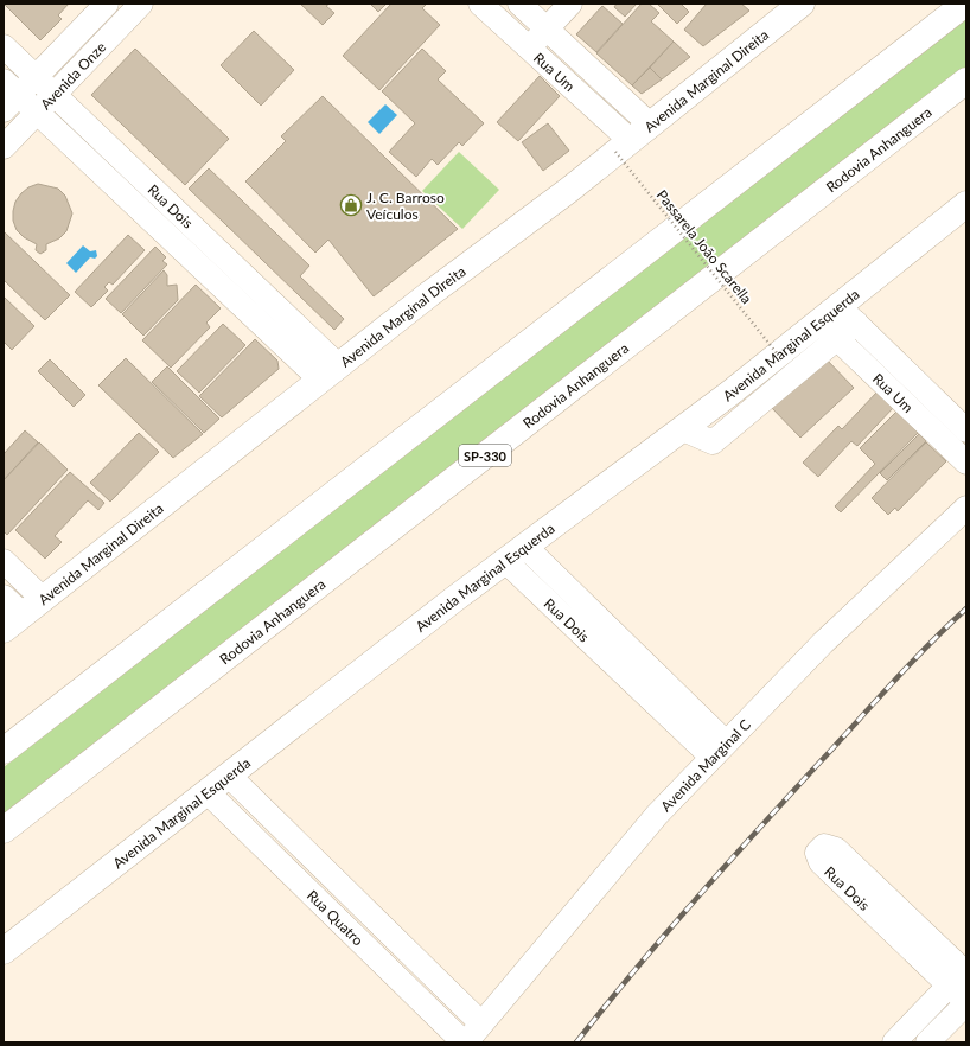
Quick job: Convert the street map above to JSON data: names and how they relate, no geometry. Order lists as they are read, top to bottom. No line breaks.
{"streets":{"main road":["Avenida Marginal Direita","Rodovia Anhanguera","Avenida Marginal Esquerda","SP-330"],"street":["Rua Um","Avenida Onze","Rua Dois","Avenida Marginal C","Rua Quatro"],"path":["Passarela João Scarella"]},"crossings":[["Rua Um","Avenida Marginal Direita"],["Rua Um","Passarela João Scarella"],["Rua Um","Avenida Marginal Esquerda"],["Avenida Onze","Rua Dois"],["Avenida Marginal Direita","Rua Dois"],["Avenida Marginal Direita","Passarela João Scarella"],["Rua Dois","Avenida Marginal Esquerda"],["Rua Dois","Avenida Marginal C"],["Passarela João Scarella","Avenida Marginal Esquerda"],["Avenida Marginal Esquerda","Rua Quatro"],["Avenida Marginal C","Rua Quatro"]],"places":{"shop":["J. C. Barroso Veículos"]}}
